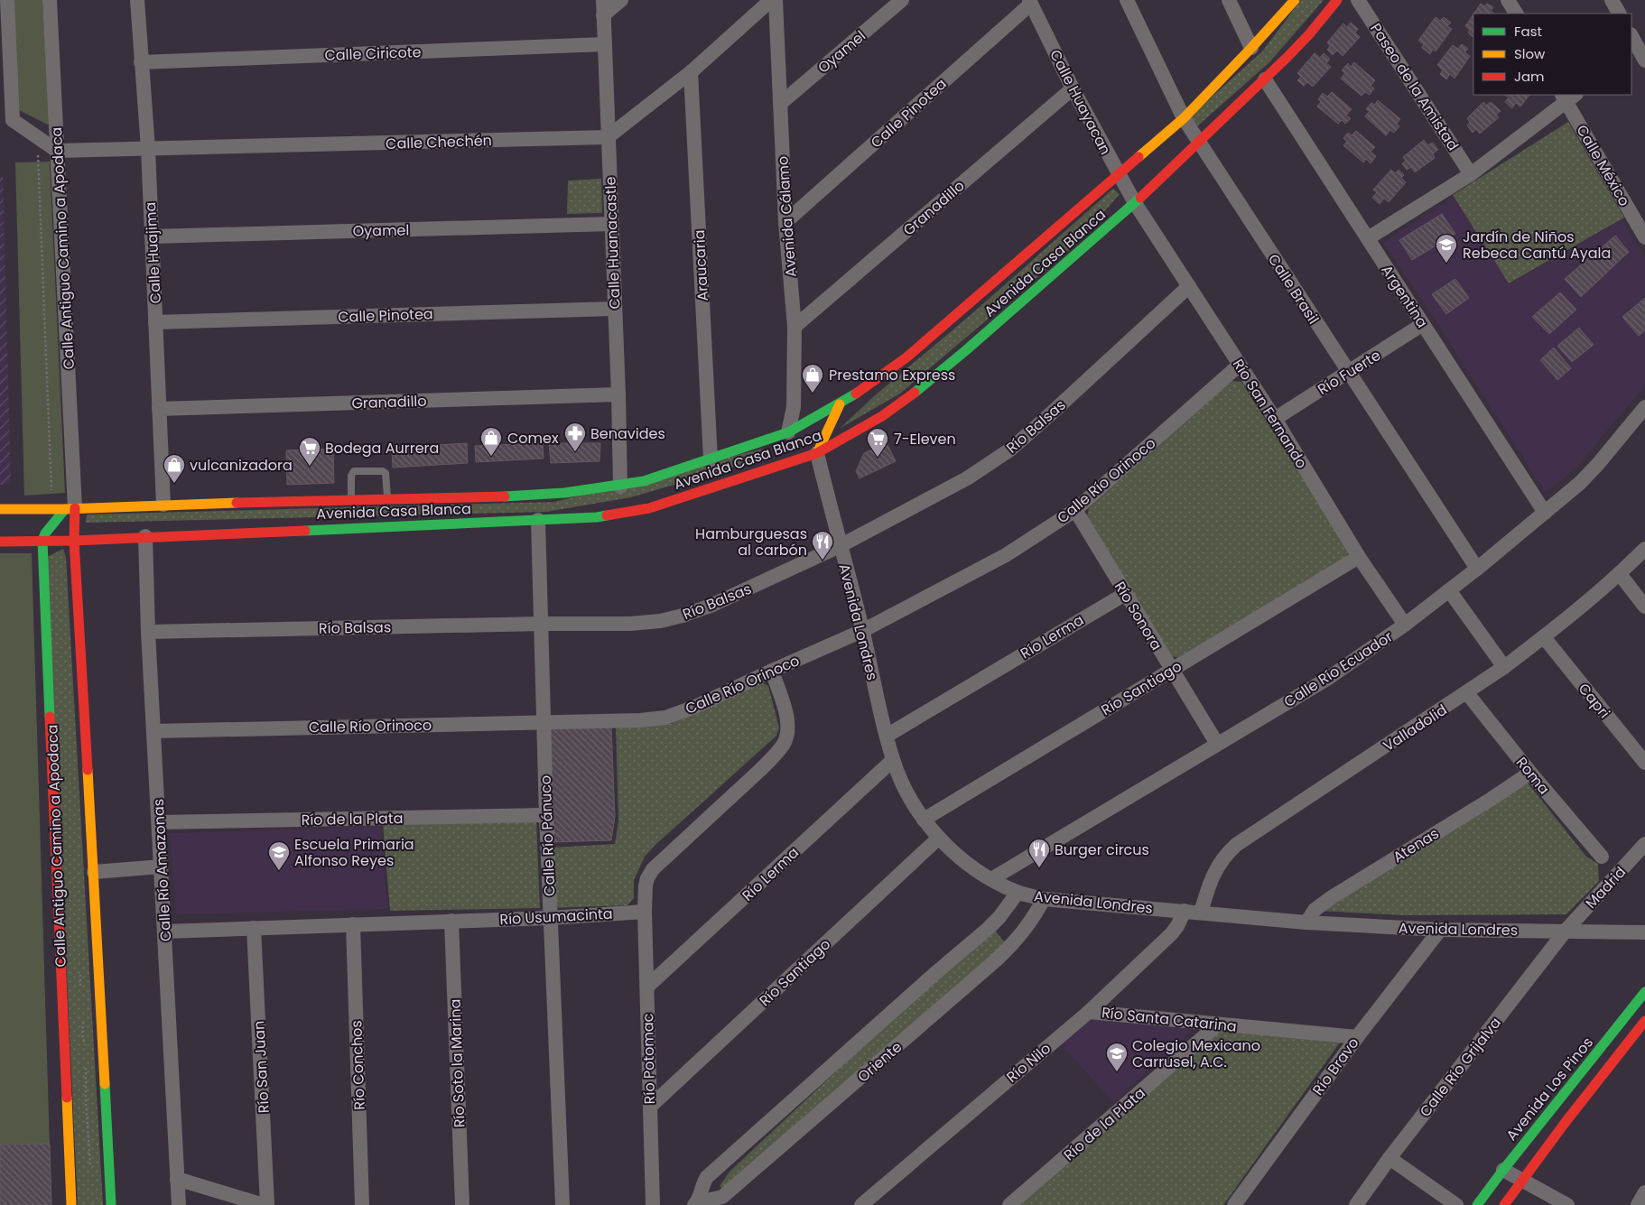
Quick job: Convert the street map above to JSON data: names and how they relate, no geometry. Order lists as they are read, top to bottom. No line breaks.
{"streets":{"street":["Oyamel","Calle Ciricote","Paseo de la Amistad","Calle Huayacan","Calle Pinotea","Calle Chechén","Calle México","Granadillo","Avenida Cálamo","Calle Huanacastle","Calle Antiguo Camino a Apodaca","Calle Huajima","Avenida Casa Blanca","Araucaria","Calle Brasil","Argentina","Río Fuerte","Río San Fernando","Río Balsas","Calle Río Orinoco","Río Sonora","Avenida Londres","Río Lerma","Calle Río Ecuador","Río Santiago","Capri","Valladolid","Roma","Río de la Plata","Calle Río Pánuco","Atenas","Calle Río Amazonas","Madrid","Río Usumacinta","Río Santa Catarina","Río Potomac","Oriente","Río Nilo","Río Soto la Marina","Río Conchos","Río Bravo","Río San Juan","Calle Río Grijalva","Avenida Los Pinos"]},"crossings":[["Oyamel","Avenida Cálamo"],["Oyamel","Calle Huanacastle"],["Oyamel","Calle Huajima"],["Calle Ciricote","Calle Huanacastle"],["Calle Ciricote","Calle Huajima"],["Calle Huayacan","Calle Pinotea"],["Calle Huayacan","Granadillo"],["Calle Huayacan","Avenida Casa Blanca"],["Calle Huayacan","Río San Fernando"],["Calle Pinotea","Avenida Cálamo"],["Calle Pinotea","Calle Huanacastle"],["Calle Pinotea","Calle Huajima"],["Calle Chechén","Calle Huanacastle"],["Calle Chechén","Calle Antiguo Camino a Apodaca"],["Calle Chechén","Calle Huajima"],["Granadillo","Avenida Cálamo"],["Granadillo","Calle Huanacastle"],["Granadillo","Calle Huajima"],["Avenida Cálamo","Avenida Casa Blanca"],["Calle Huanacastle","Avenida Casa Blanca"],["Calle Antiguo Camino a Apodaca","Avenida Casa Blanca"],["Calle Huajima","Avenida Casa Blanca"],["Avenida Casa Blanca","Araucaria"],["Avenida Casa Blanca","Calle Brasil"],["Avenida Casa Blanca","Argentina"],["Avenida Casa Blanca","Río San Fernando"],["Avenida Casa Blanca","Avenida Londres"],["Avenida Casa Blanca","Calle Río Pánuco"],["Avenida Casa Blanca","Calle Río Amazonas"],["Calle Brasil","Río Fuerte"],["Calle Brasil","Calle Río Ecuador"],["Argentina","Río Fuerte"],["Argentina","Calle Río Ecuador"],["Río Fuerte","Río San Fernando"],["Río San Fernando","Río Balsas"],["Río San Fernando","Calle Río Orinoco"],["Río San Fernando","Calle Río Ecuador"],["Río San Fernando","Río Santiago"],["Río Balsas","Avenida Londres"],["Río Balsas","Calle Río Pánuco"],["Río Balsas","Calle Río Amazonas"],["Calle Río Orinoco","Río Sonora"],["Calle Río Orinoco","Avenida Londres"],["Calle Río Orinoco","Calle Río Pánuco"],["Calle Río Orinoco","Calle Río Amazonas"],["Río Sonora","Río Lerma"],["Río Sonora","Calle Río Ecuador"],["Río Sonora","Río Santiago"],["Avenida Londres","Río Lerma"],["Avenida Londres","Calle Río Ecuador"],["Avenida Londres","Río Santiago"],["Avenida Londres","Valladolid"],["Avenida Londres","Atenas"],["Avenida Londres","Madrid"],["Avenida Londres","Oriente"],["Avenida Londres","Río Nilo"],["Avenida Londres","Río Bravo"],["Avenida Londres","Calle Río Grijalva"],["Río Lerma","Río Potomac"],["Río Santiago","Río Potomac"],["Capri","Valladolid"],["Valladolid","Roma"],["Roma","Atenas"],["Río de la Plata","Calle Río Pánuco"],["Río de la Plata","Calle Río Amazonas"],["Río de la Plata","Río Santa Catarina"],["Calle Río Pánuco","Río Usumacinta"],["Calle Río Amazonas","Río Usumacinta"],["Madrid","Calle Río Grijalva"],["Río Usumacinta","Río Potomac"],["Río Usumacinta","Río Soto la Marina"],["Río Usumacinta","Río Conchos"],["Río Usumacinta","Río San Juan"],["Río Santa Catarina","Río Nilo"],["Río Santa Catarina","Río Bravo"]],"places":{"school or university":["Jardín de Niños Rebeca Cantú Ayala","Escuela Primaria Alfonso Reyes","Colegio Mexicano Carrusel, A.C."],"shop":["Prestamo Express","Comex","vulcanizadora"],"pharmacy":["Benavides"],"supermarket":["7-Eleven","Bodega Aurrera"],"restaurant":["Hamburguesas al carbón","Burger circus"]},"legend":["Fast","Slow","Jam"]}
